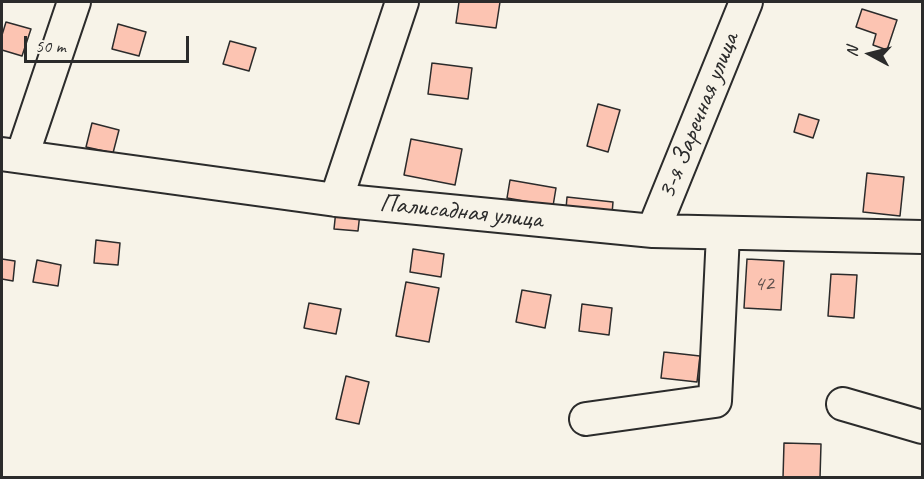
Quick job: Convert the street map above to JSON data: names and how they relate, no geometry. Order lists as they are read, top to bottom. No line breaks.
{"streets":{"street":["3-я Заречная улица","Палисадная улица"]},"crossings":[["3-я Заречная улица","Палисадная улица"]],"house_numbers":["42"],"scale_bar":"50 m","north":"left"}
